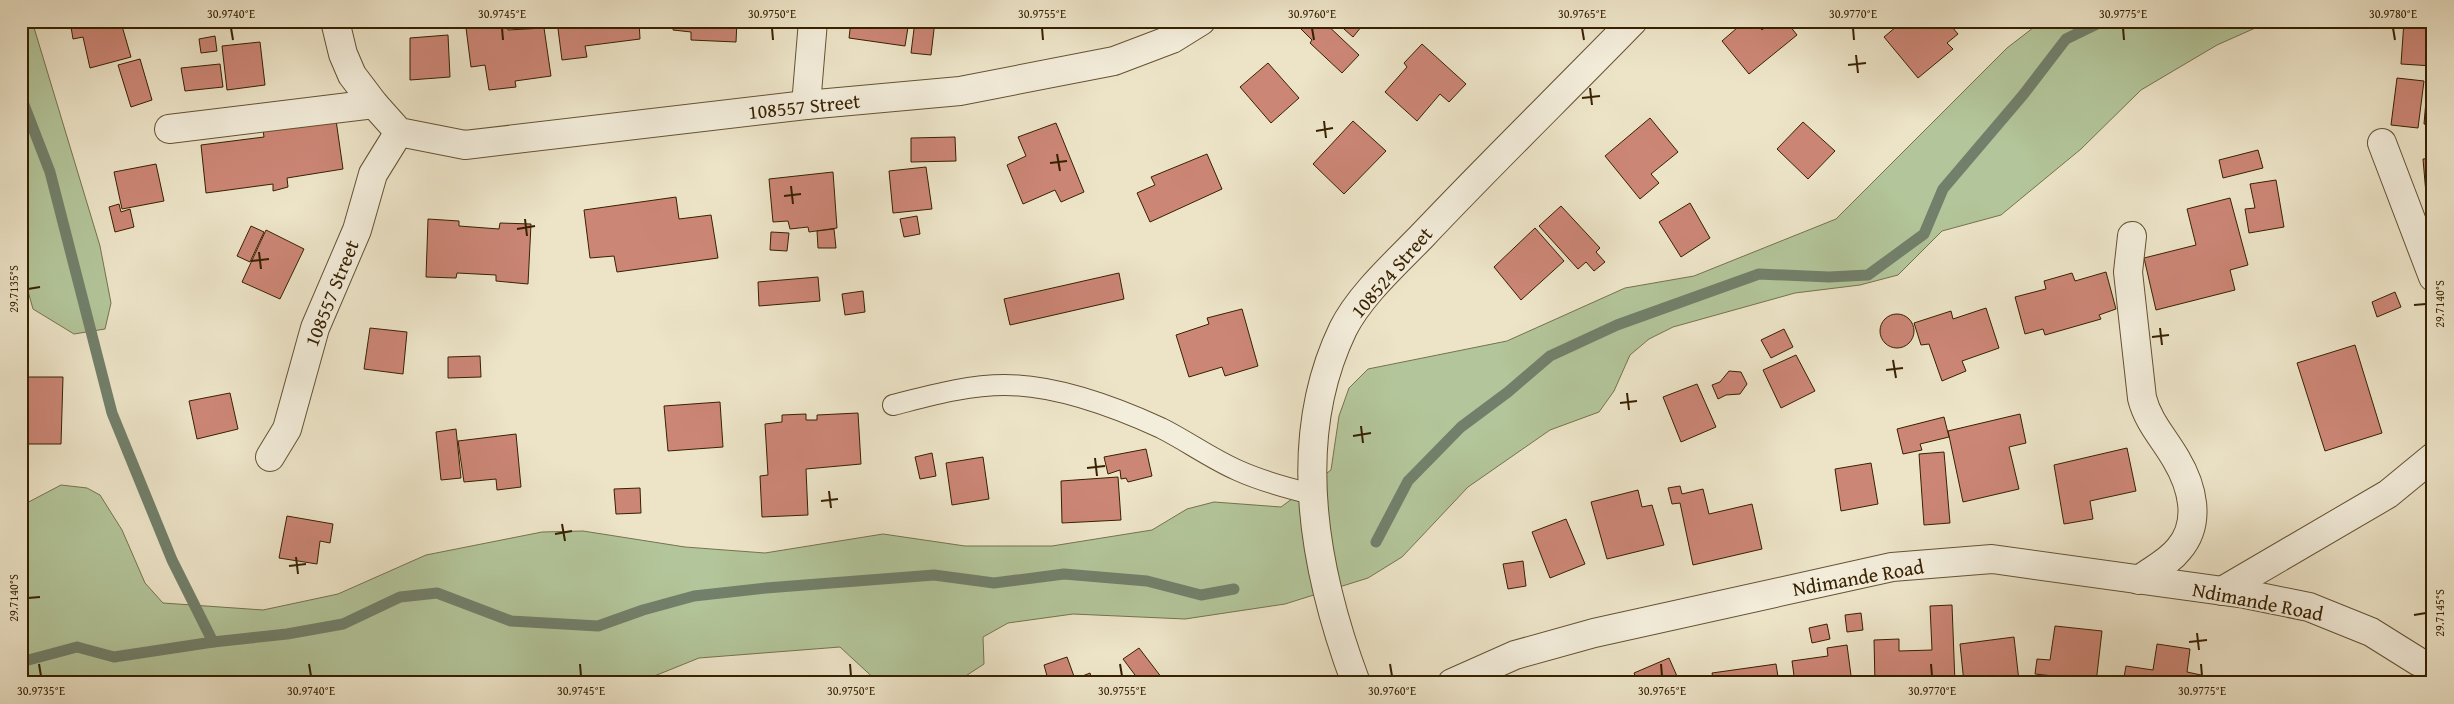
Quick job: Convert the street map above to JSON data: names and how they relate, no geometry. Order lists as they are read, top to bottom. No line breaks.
{"streets":{"street":["108557 Street","108524 Street","Ndimande Road"]},"coordinates":["30.9740°E","30.9745°E","30.9750°E","30.9755°E","30.9760°E","30.9765°E","30.9770°E","30.9775°E","30.9780°E","29.7135°S","29.7140°S","29.7145°S","30.9735°E"]}
